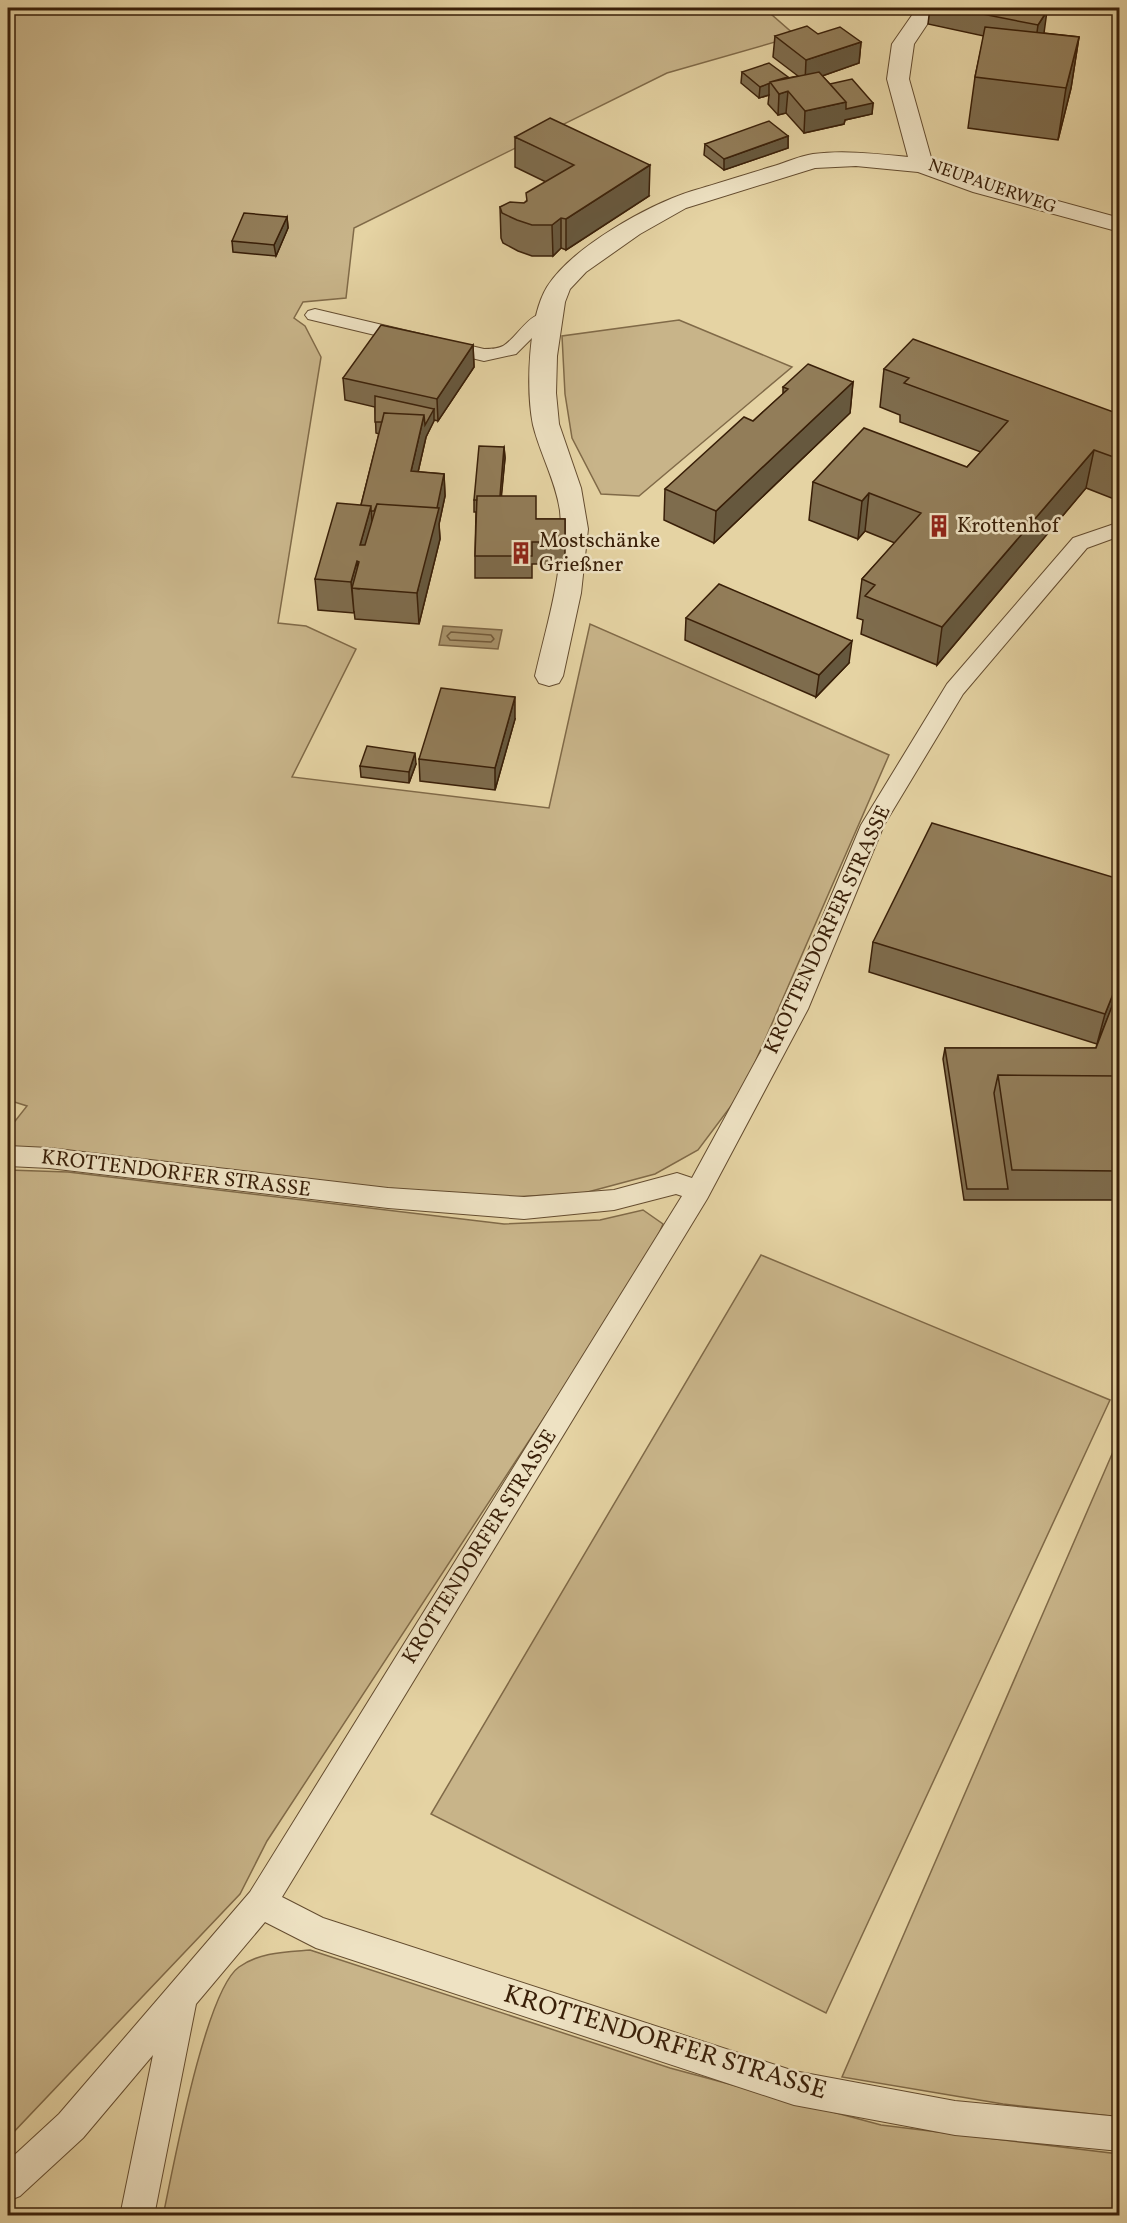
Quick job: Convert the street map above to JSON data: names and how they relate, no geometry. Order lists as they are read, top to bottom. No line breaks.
{"streets":{"street":["NEUPAUERWEG"],"lane":["KROTTENDORFER STRASSE"]},"places":{"building":["Krottenhof","Mostschänke Grießner"]}}
